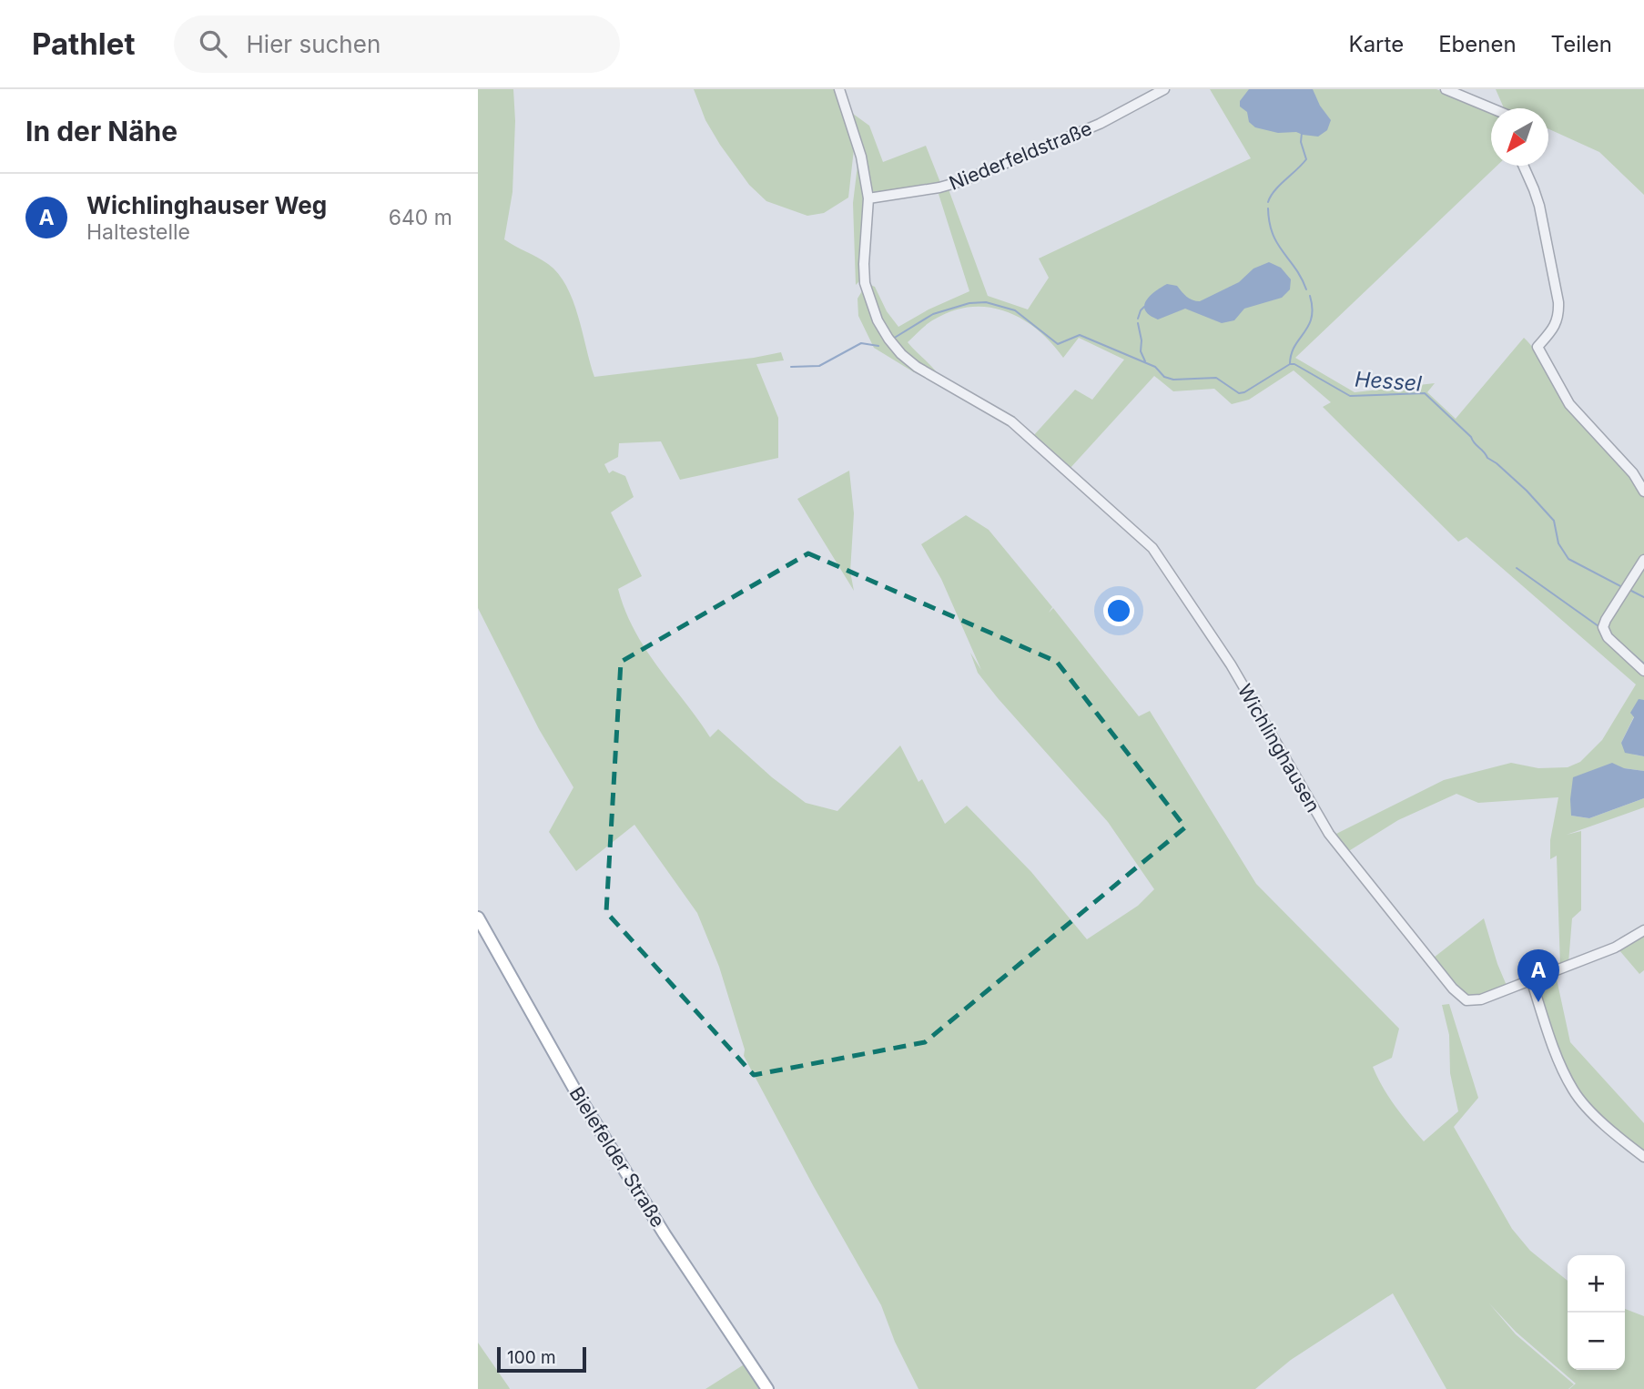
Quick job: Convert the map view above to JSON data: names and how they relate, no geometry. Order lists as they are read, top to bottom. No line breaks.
{"streets":{"main road":["Bielefelder Straße"],"street":["Niederfeldstraße","Wichlinghausen"]},"crossings":[["Niederfeldstraße","Wichlinghausen"]],"water":["Hessel"],"scale_bar":"100 m","north":"bottom left","page":{"header":"Pathlet","search":"Hier suchen","nav":["Karte","Ebenen","Teilen"],"heading":"In der Nähe","list":[{"mark":"A","name":"Wichlinghauser Weg","note":"Haltestelle","value":"640 m"}],"pins":"A","map_buttons":["+","−"],"scale":"100 m"}}
